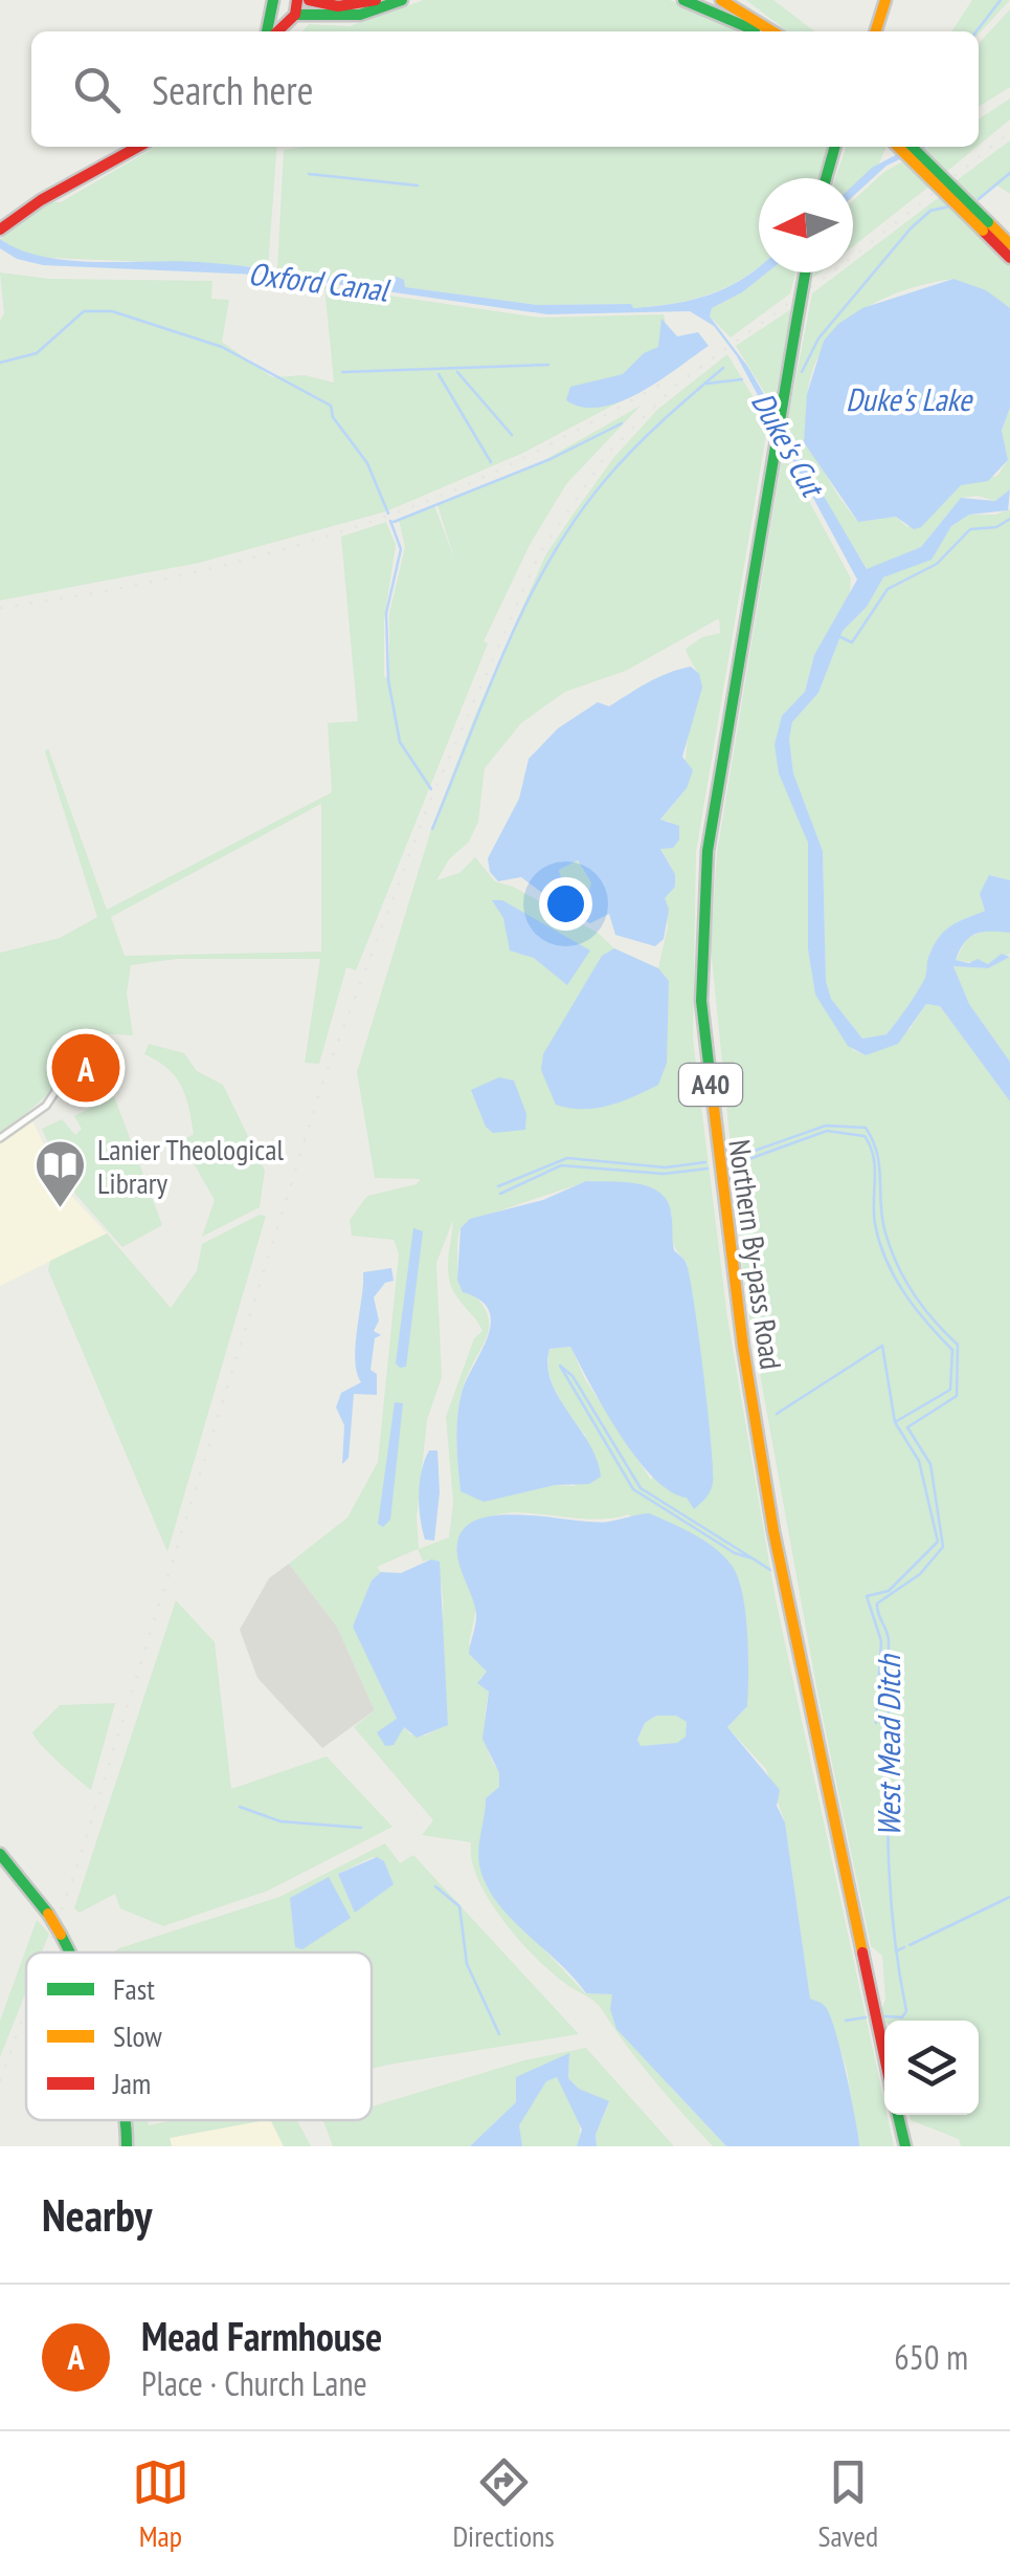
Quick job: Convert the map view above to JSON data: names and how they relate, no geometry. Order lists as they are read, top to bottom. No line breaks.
{"streets":{"main road":["A40","Northern By-pass Road"]},"water":["Oxford Canal","Duke's Lake","Duke's Cut","West Mead Ditch"],"places":{"library":["Lanier Theological Library"]},"legend":["Fast","Slow","Jam"],"north":"left","page":{"search":"Search here","pins":"A","heading":"Nearby","list":[{"mark":"A","name":"Mead Farmhouse","note":"Place · Church Lane","value":"650 m"}],"nav":["Map","Directions","Saved"]}}
